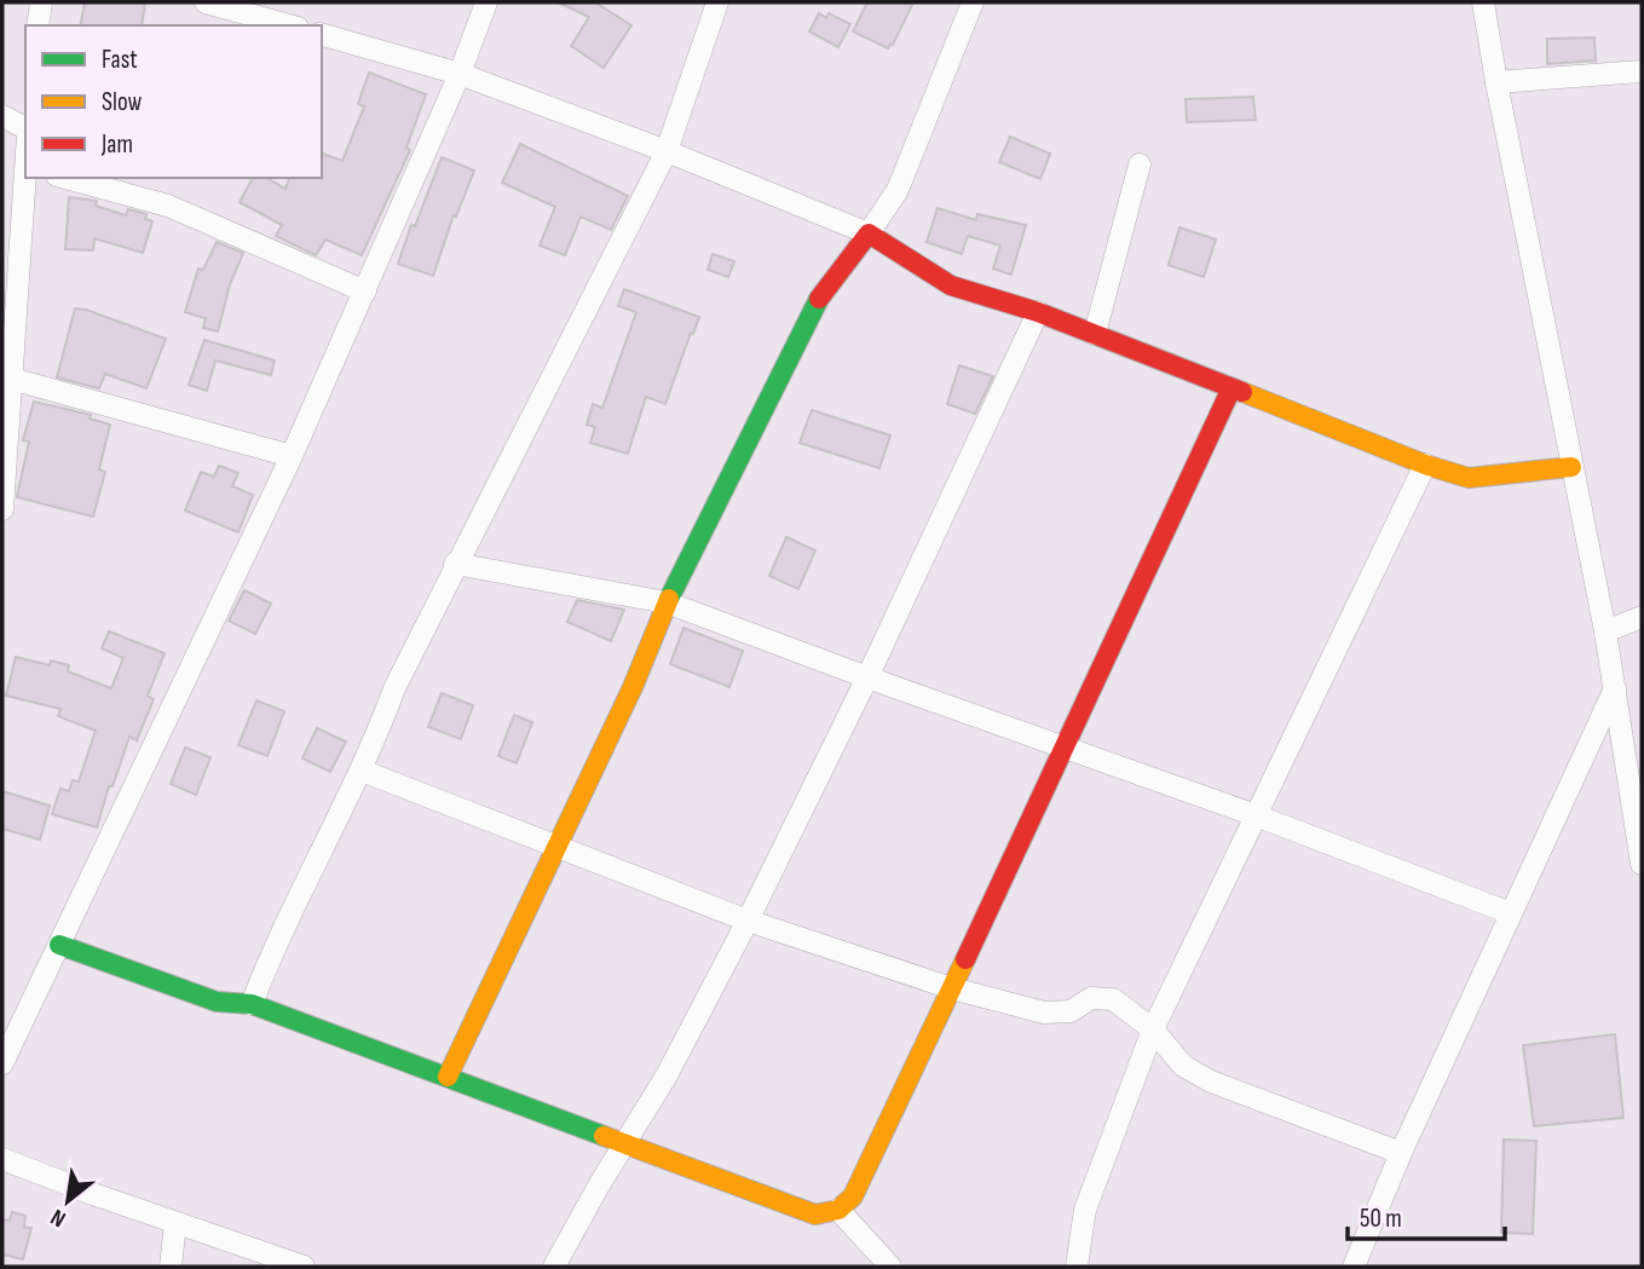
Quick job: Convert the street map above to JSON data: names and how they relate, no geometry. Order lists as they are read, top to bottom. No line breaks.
{"legend":["Fast","Slow","Jam"],"scale_bar":"50 m","north":"bottom left"}
